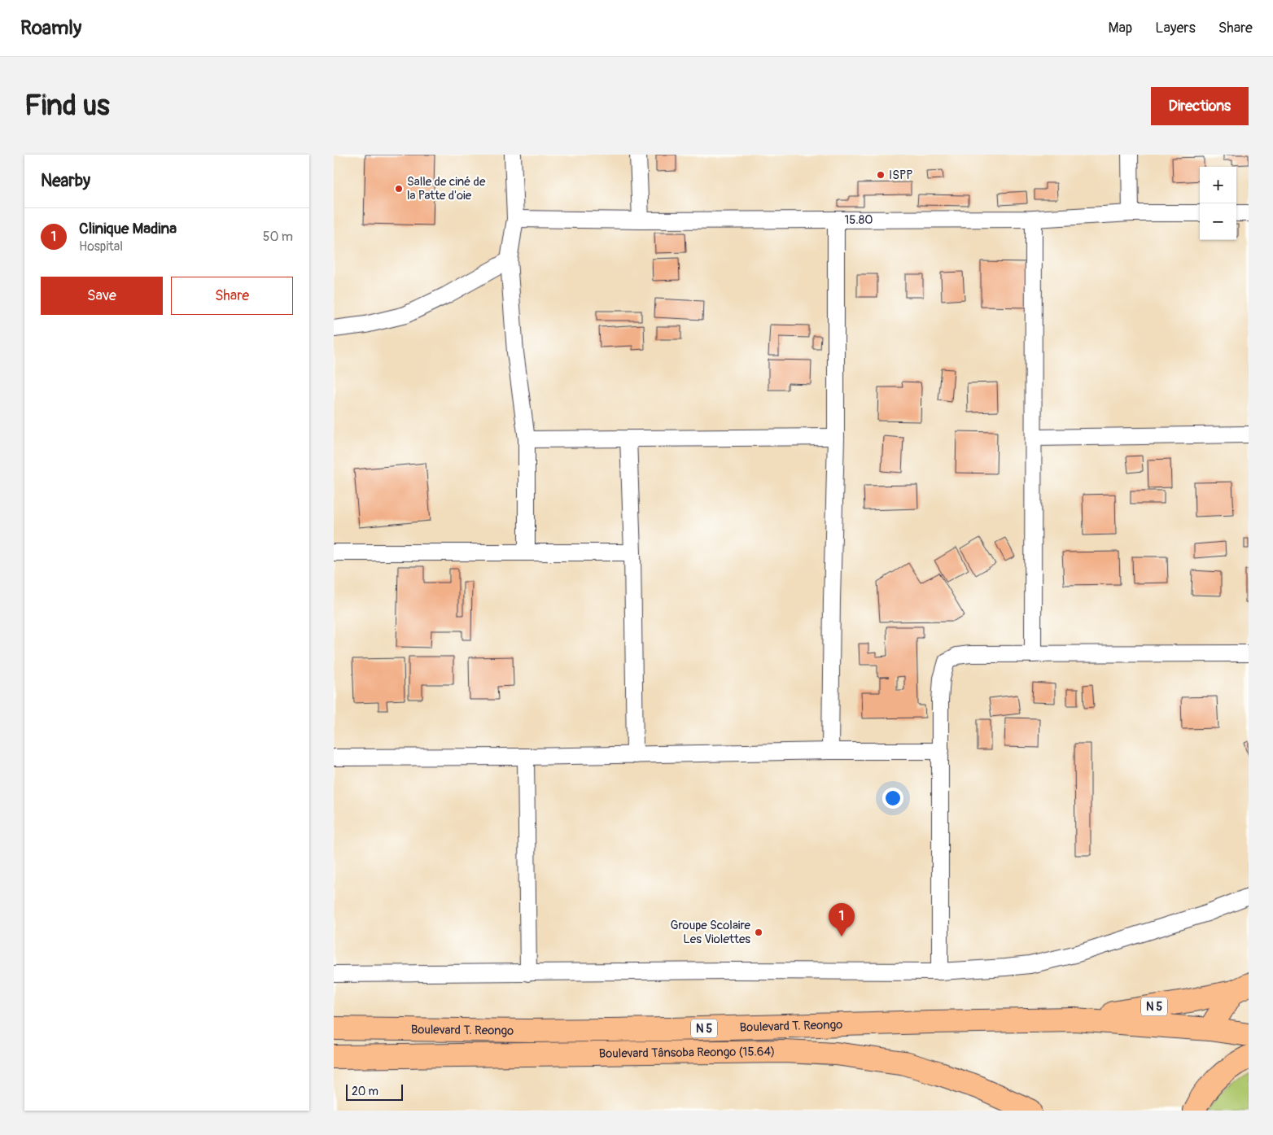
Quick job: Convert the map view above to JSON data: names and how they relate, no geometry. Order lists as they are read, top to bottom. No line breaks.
{"streets":{"highway":["N 5","Boulevard T. Reongo","Boulevard Tânsoba Reongo (15.64)"],"street":["15.80"]},"crossings":[["N 5","Boulevard T. Reongo"]],"places":["ISPP","Salle de ciné de la Patte d'oie","Groupe Scolaire Les Violettes"],"scale_bar":"20 m","page":{"header":"Roamly","nav":["Map","Layers","Share"],"buttons":["Directions",["Save","Share"]],"title":"Find us","heading":"Nearby","map_buttons":["+","−"],"list":[{"mark":"1","name":"Clinique Madina","note":"Hospital","value":"50 m"}],"pins":"1","scale":"20 m"}}
